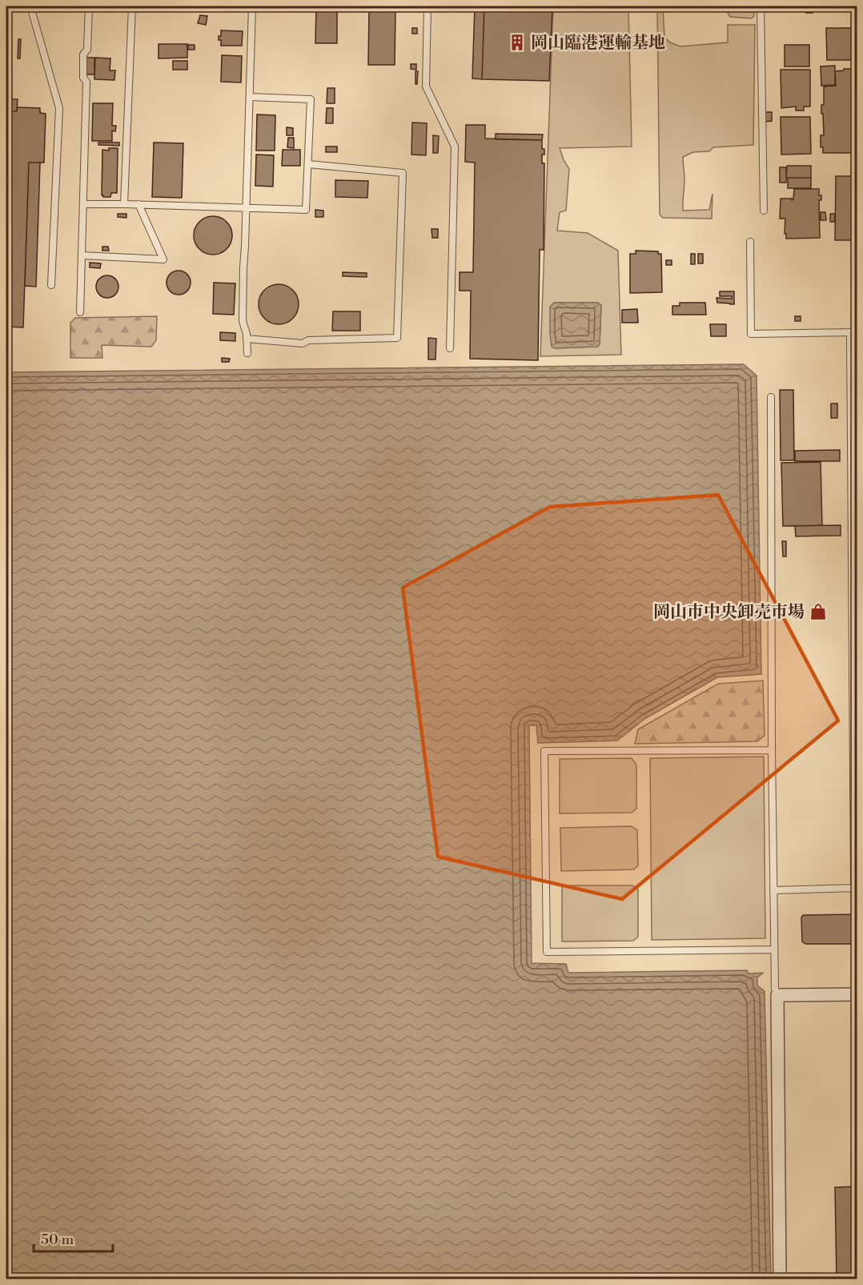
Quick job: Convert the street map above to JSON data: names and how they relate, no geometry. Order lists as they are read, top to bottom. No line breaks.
{"places":{"building":["岡山臨港運輸基地"],"shop":["岡山市中央卸売市場"]},"scale_bar":"50 m"}
